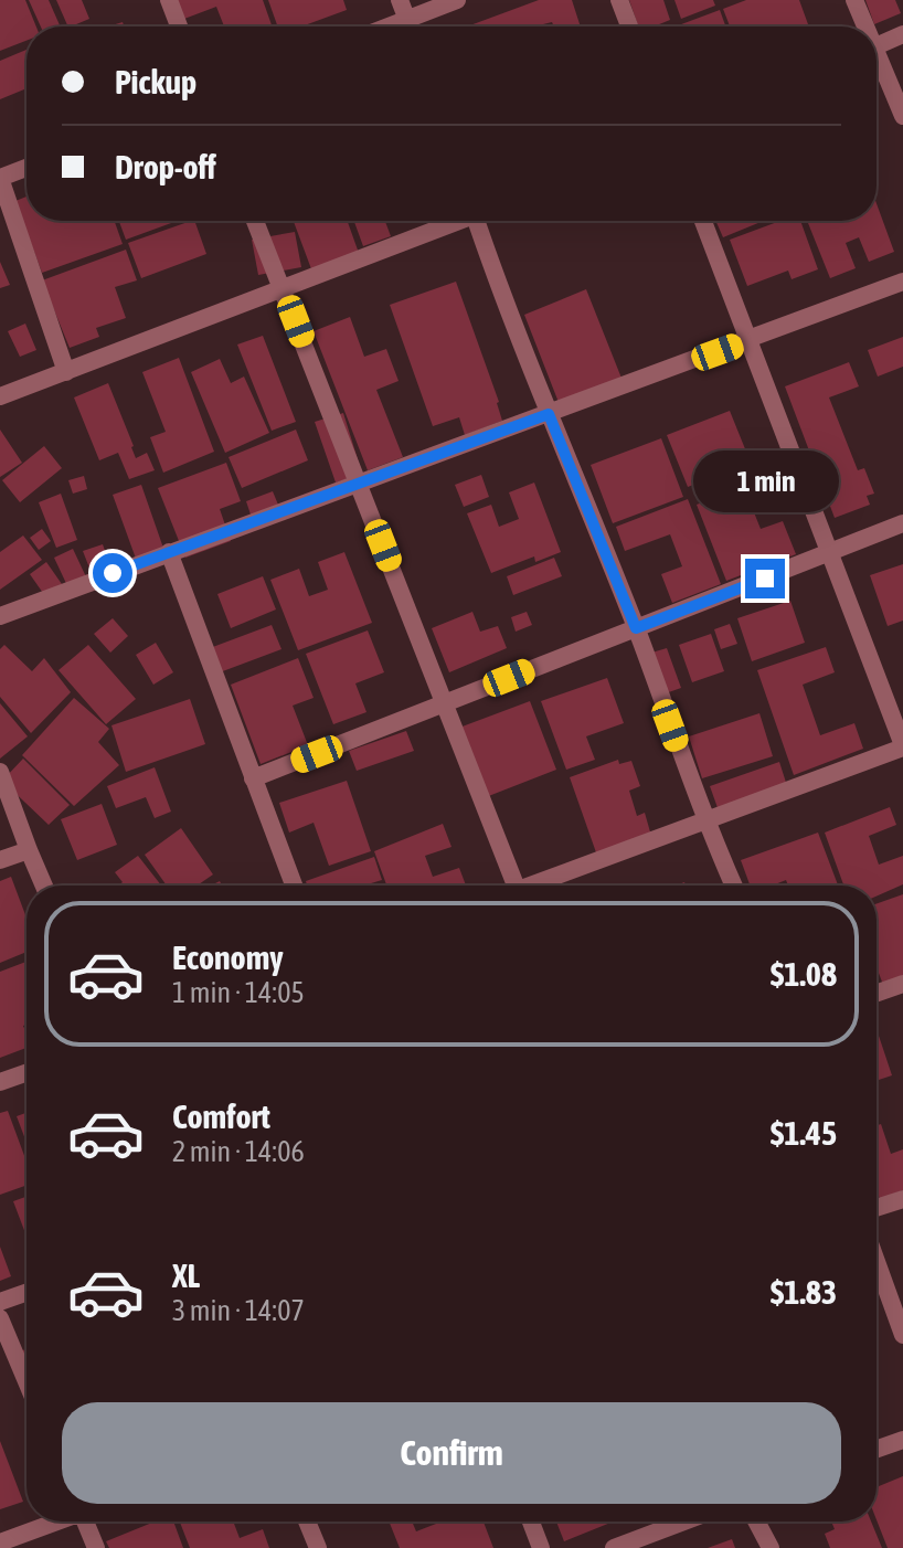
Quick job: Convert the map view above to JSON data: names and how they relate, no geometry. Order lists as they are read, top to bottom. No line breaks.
{"page":{"banner":["Pickup","Drop-off"],"bubble":"1 min","list":[{"name":"Economy","note":"1 min · 14:05","value":"$1.08"},{"name":"Comfort","note":"2 min · 14:06","value":"$1.45"},{"name":"XL","note":"3 min · 14:07","value":"$1.83"}],"buttons":"Confirm"}}
